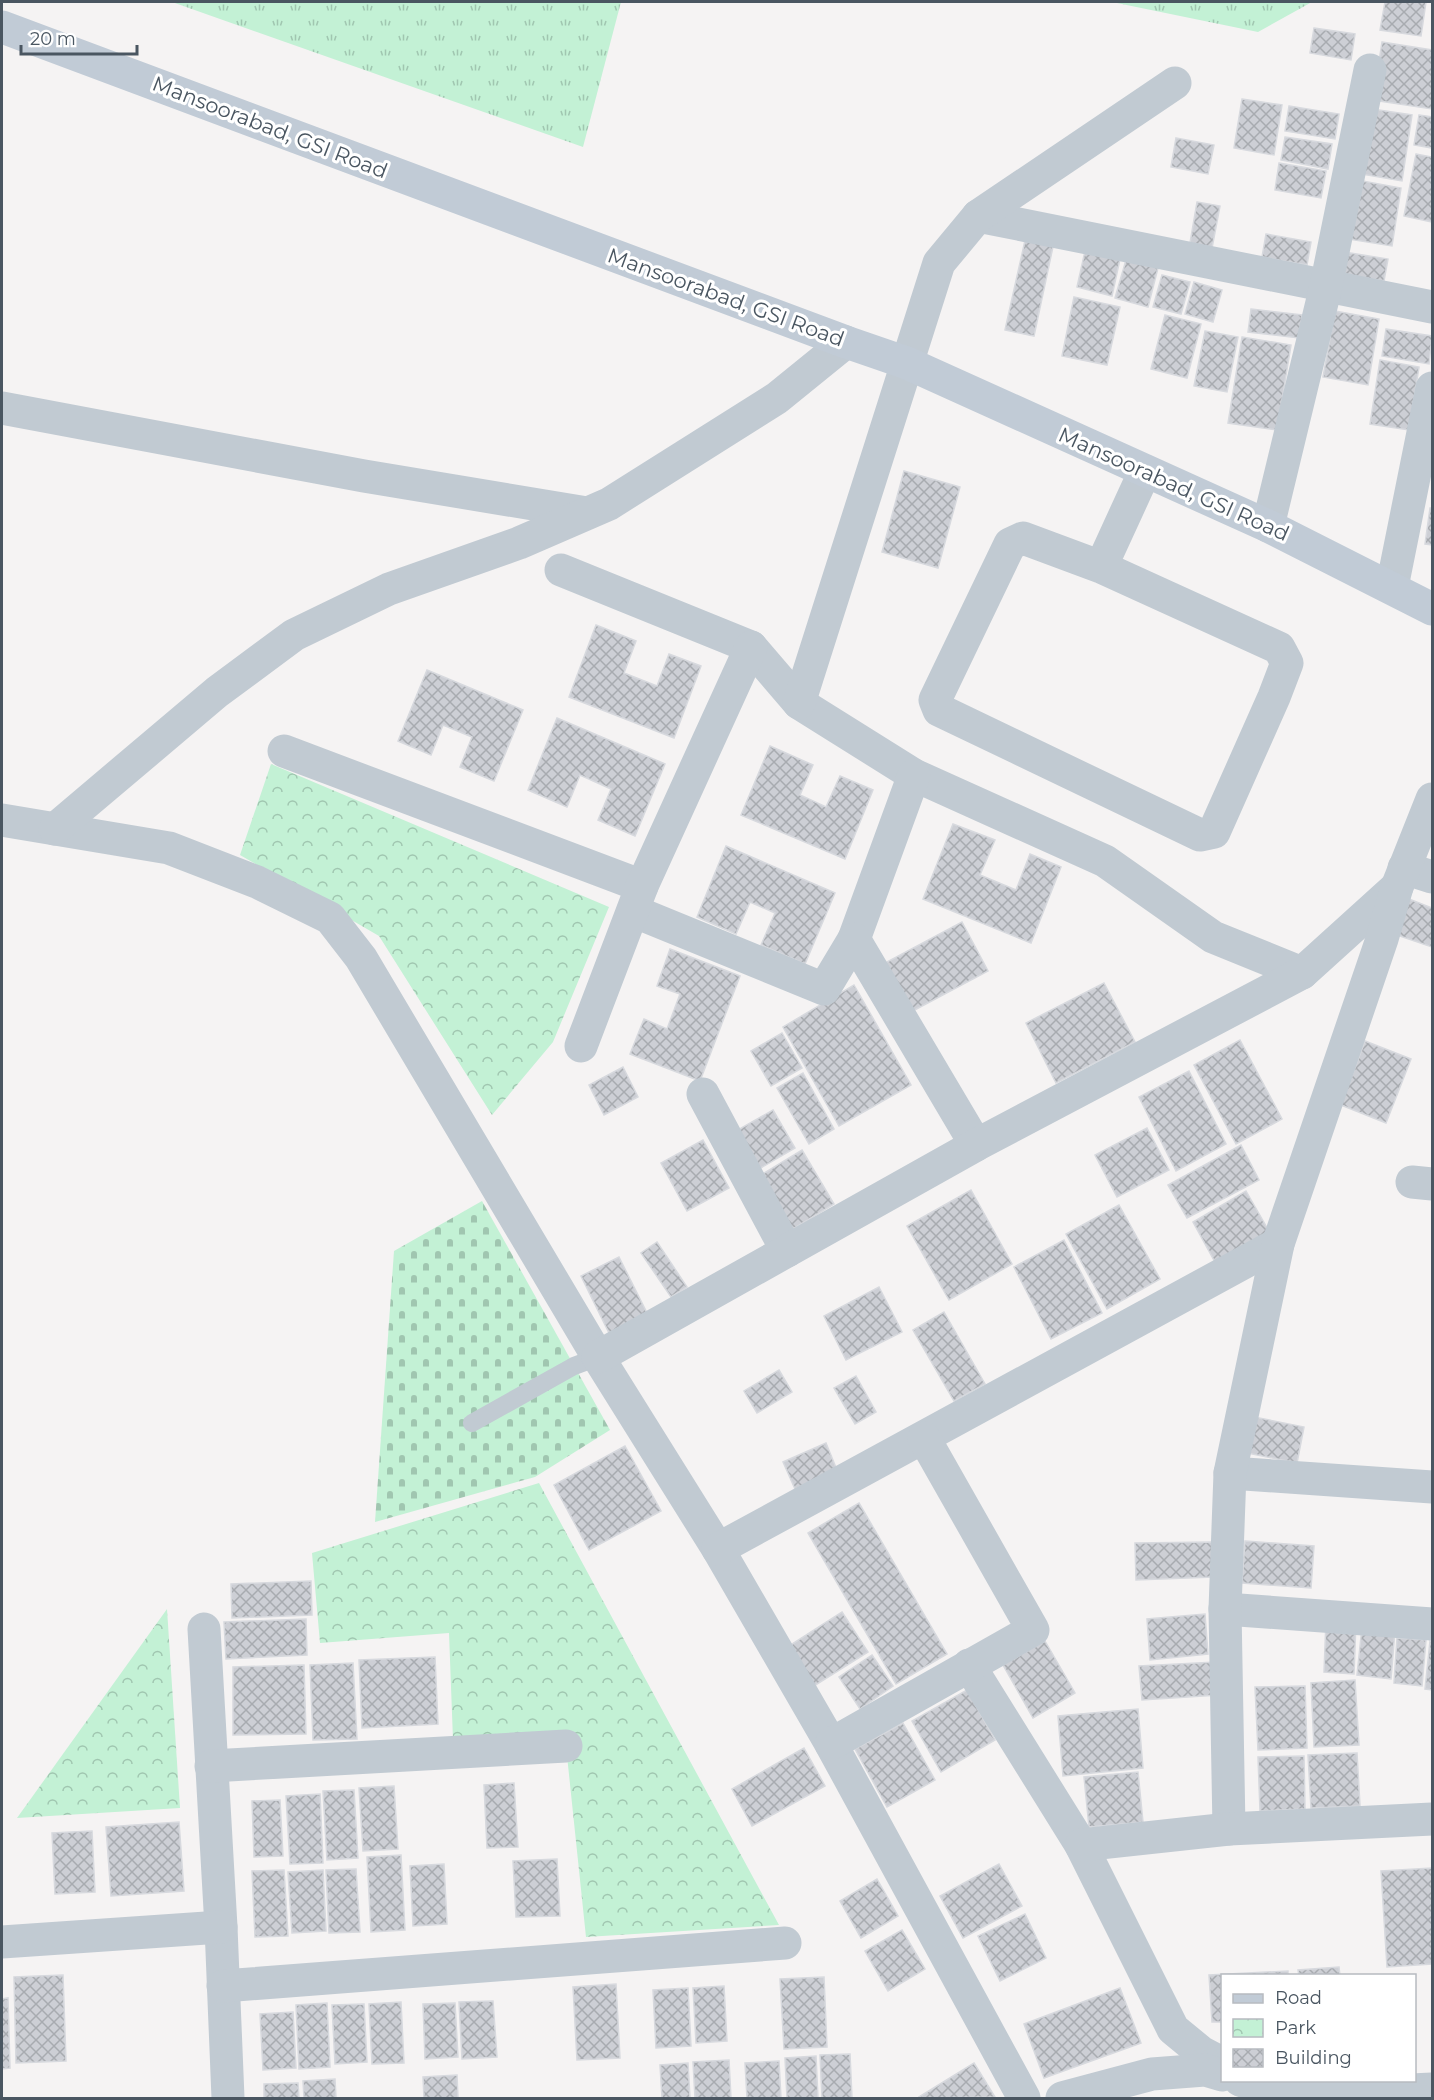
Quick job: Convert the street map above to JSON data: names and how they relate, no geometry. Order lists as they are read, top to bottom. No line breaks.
{"streets":{"street":["Mansoorabad, GSI Road"]},"legend":["Road","Park","Building"],"scale_bar":"20 m"}
